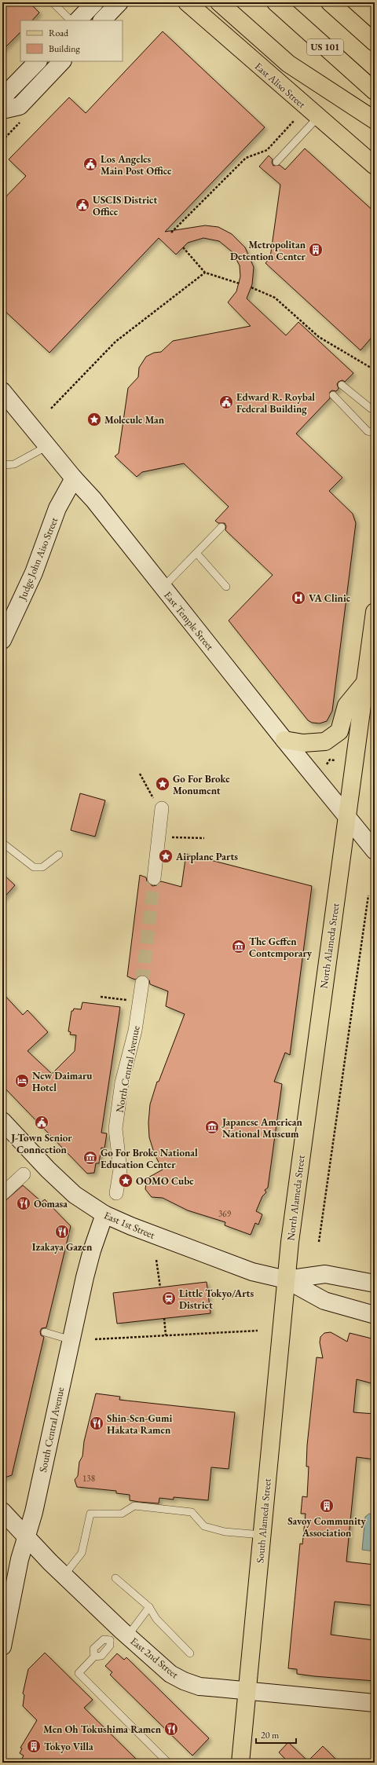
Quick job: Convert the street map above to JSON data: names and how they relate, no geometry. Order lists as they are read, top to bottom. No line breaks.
{"streets":{"main road":["US 101","East Aliso Street","Judge John Aiso Street","East Temple Street","North Alameda Street","East 1st Street","South Central Avenue","South Alameda Street","East 2nd Street"],"street":["North Central Avenue"]},"crossings":[["Judge John Aiso Street","East Temple Street"],["East Temple Street","North Alameda Street"],["North Alameda Street","East 1st Street"],["North Alameda Street","South Alameda Street"],["East 1st Street","South Central Avenue"],["East 1st Street","South Alameda Street"],["South Central Avenue","East 2nd Street"],["South Alameda Street","East 2nd Street"]],"places":{"public building":["Los Angeles Main Post Office","USCIS District Office","Edward R. Roybal Federal Building","J-Town Senior Connection"],"building":["Metropolitan Detention Center","Savoy Community Association","Tokyo Villa"],"place":["Molecule Man","Go For Broke Monument","Airplane Parts","OOMO Cube"],"hospital":["VA Clinic"],"museum":["The Geffen Contemporary","Japanese American National Museum","Go For Broke National Education Center"],"hotel":["New Daimaru Hotel"],"restaurant":["Oomasa","Izakaya Gazen","Shin-Sen-Gumi Hakata Ramen","Men Oh Tokushima Ramen"],"station":["Little Tokyo/Arts District"]},"house_numbers":["369","138"],"legend":["Road","Building"],"scale_bar":"20 m"}
